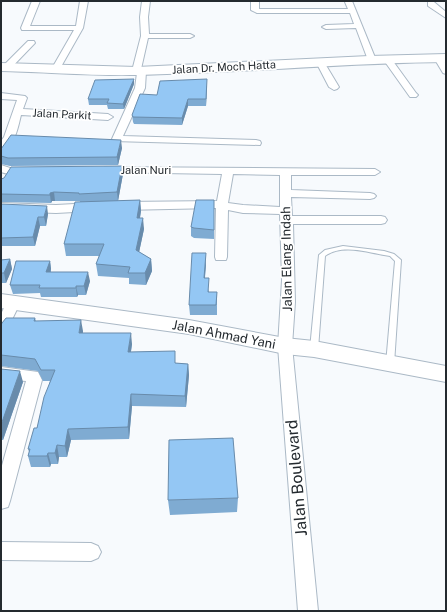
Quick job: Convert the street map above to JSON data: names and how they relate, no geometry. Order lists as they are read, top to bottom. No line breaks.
{"streets":{"highway":["Jalan Dr. Moch Hatta"],"street":["Jalan Parkit","Jalan Nuri","Jalan Elang Indah","Jalan Ahmad Yani","Jalan Boulevard"]},"crossings":[["Jalan Nuri","Jalan Elang Indah"],["Jalan Elang Indah","Jalan Ahmad Yani"],["Jalan Elang Indah","Jalan Boulevard"],["Jalan Ahmad Yani","Jalan Boulevard"]]}
